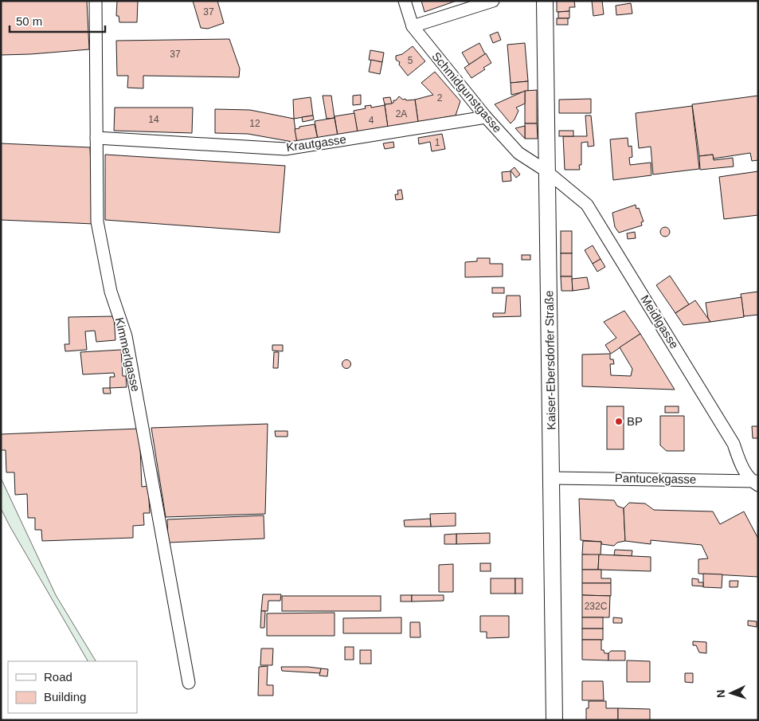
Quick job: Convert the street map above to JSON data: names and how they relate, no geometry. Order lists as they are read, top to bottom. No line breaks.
{"streets":{"main road":["Kaiser-Ebersdorfer Straße"],"street":["Schmidgunstgasse","Krautgasse","Meidlgasse","Kimmerlgasse","Pantucekgasse"]},"crossings":[["Schmidgunstgasse","Krautgasse"],["Schmidgunstgasse","Meidlgasse"],["Schmidgunstgasse","Kaiser-Ebersdorfer Straße"],["Krautgasse","Kimmerlgasse"],["Meidlgasse","Kaiser-Ebersdorfer Straße"],["Meidlgasse","Pantucekgasse"],["Kaiser-Ebersdorfer Straße","Pantucekgasse"]],"places":["BP"],"house_numbers":["37","37","5","2","2A","14","4","12","1","232C"],"legend":["Road","Building"],"scale_bar":"50 m","north":"left"}
